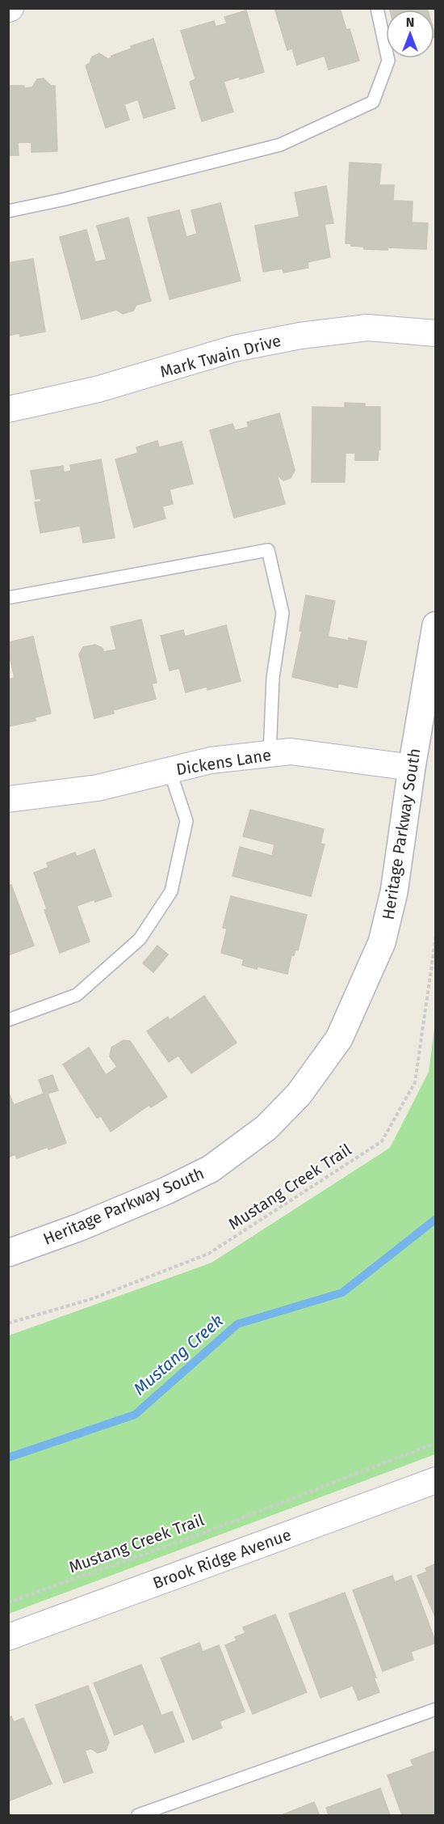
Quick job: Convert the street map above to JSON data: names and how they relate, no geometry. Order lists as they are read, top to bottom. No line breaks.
{"streets":{"street":["Mark Twain Drive","Dickens Lane","Heritage Parkway South","Brook Ridge Avenue"],"path":["Mustang Creek Trail"]},"crossings":[["Dickens Lane","Heritage Parkway South"]],"water":["Mustang Creek"],"north":"top"}
